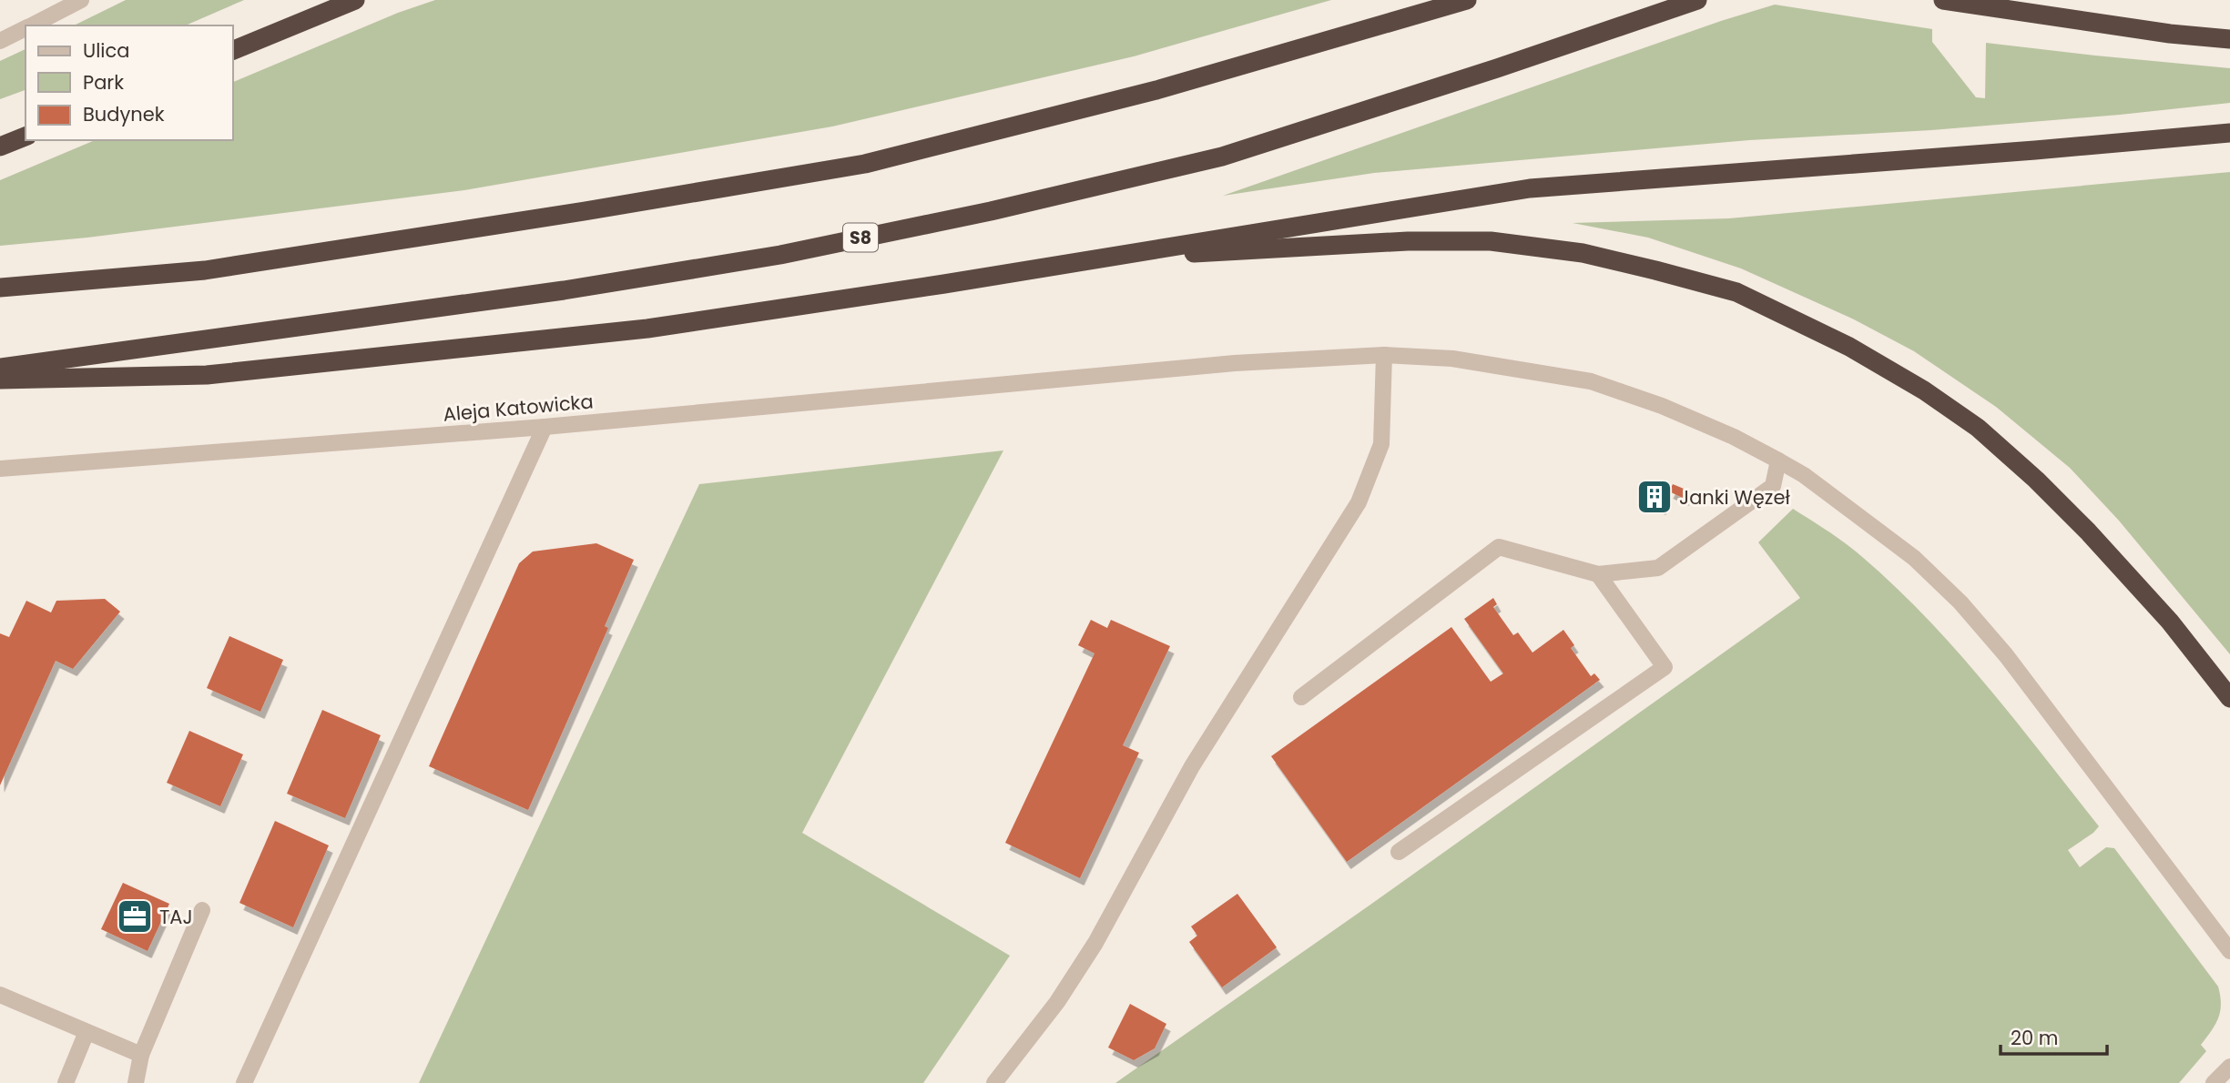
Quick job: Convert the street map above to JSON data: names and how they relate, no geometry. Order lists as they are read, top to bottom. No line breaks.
{"streets":{"highway":["S8"],"street":["Aleja Katowicka"]},"places":{"building":["Janki Węzeł"],"office":["TAJ"]},"legend":["Ulica","Park","Budynek"],"scale_bar":"20 m"}
